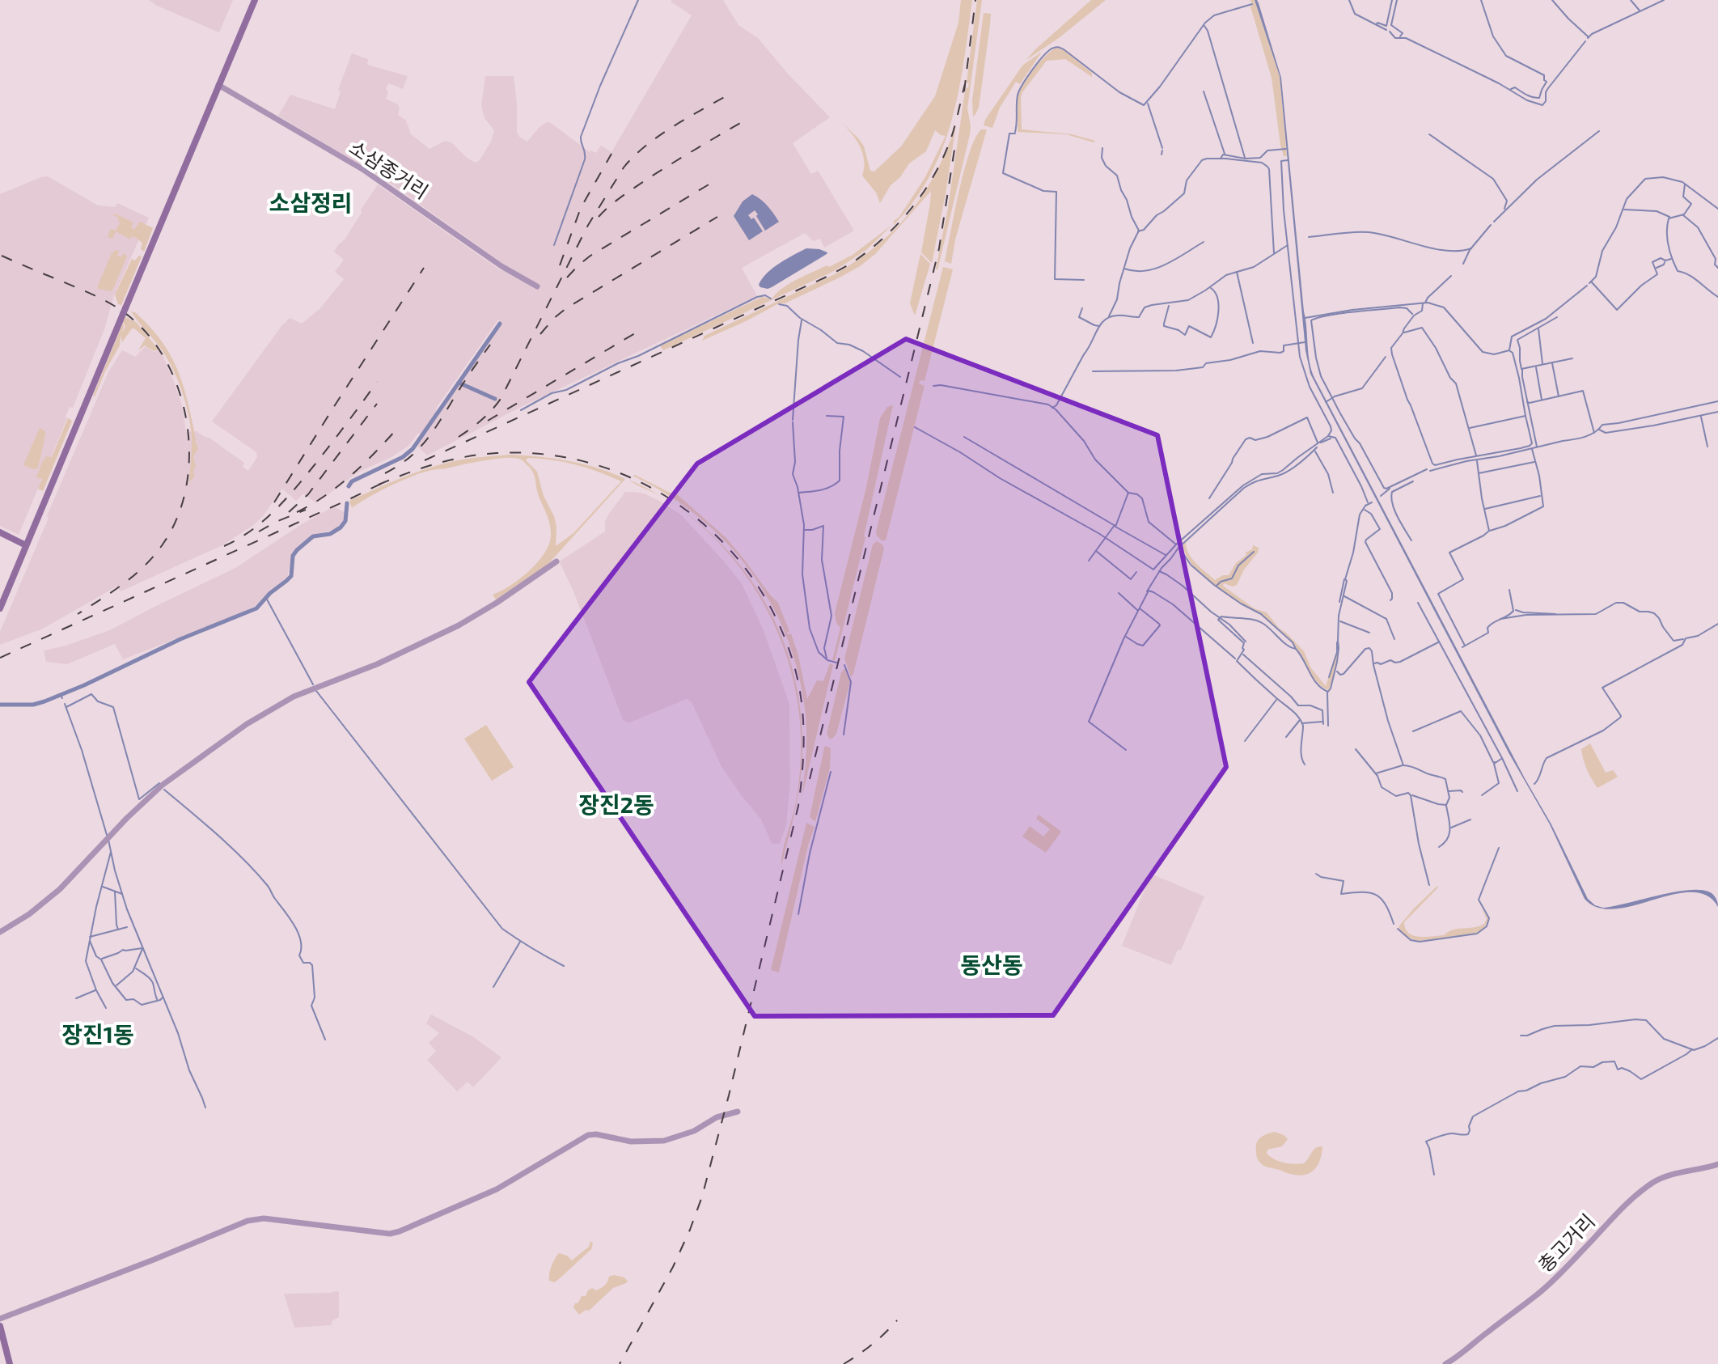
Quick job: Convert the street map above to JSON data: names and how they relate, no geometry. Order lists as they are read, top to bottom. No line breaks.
{"streets":{"street":["소삼종거리","총고거리"]},"districts":["소삼정리","장진2동","동산동","장진1동"]}
